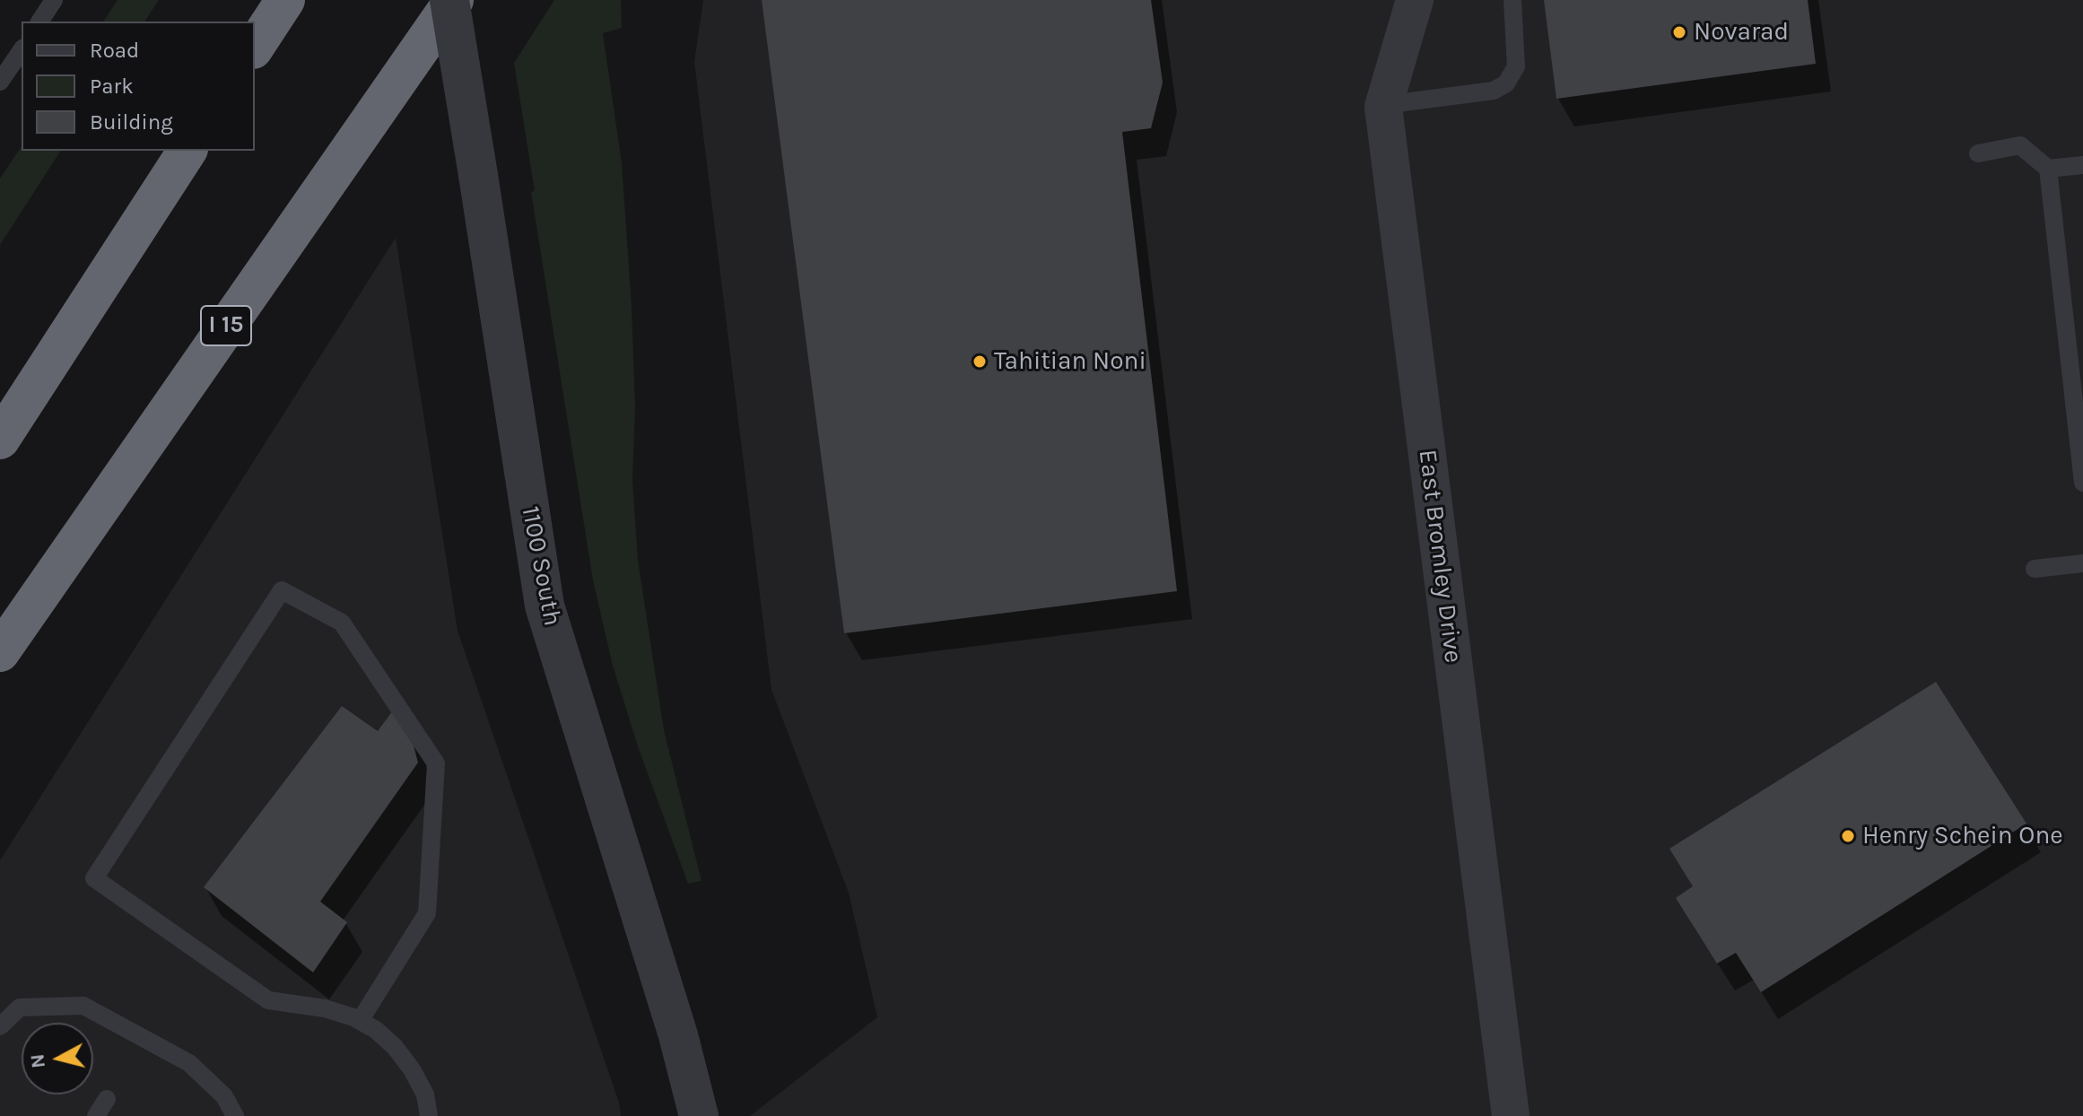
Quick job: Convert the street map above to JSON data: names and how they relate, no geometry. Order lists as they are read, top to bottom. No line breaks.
{"streets":{"highway":["I 15"],"street":["East Bromley Drive","1100 South"]},"crossings":[["I 15","1100 South"]],"places":["Novarad","Tahitian Noni","Henry Schein One"],"legend":["Road","Park","Building"],"north":"left"}
